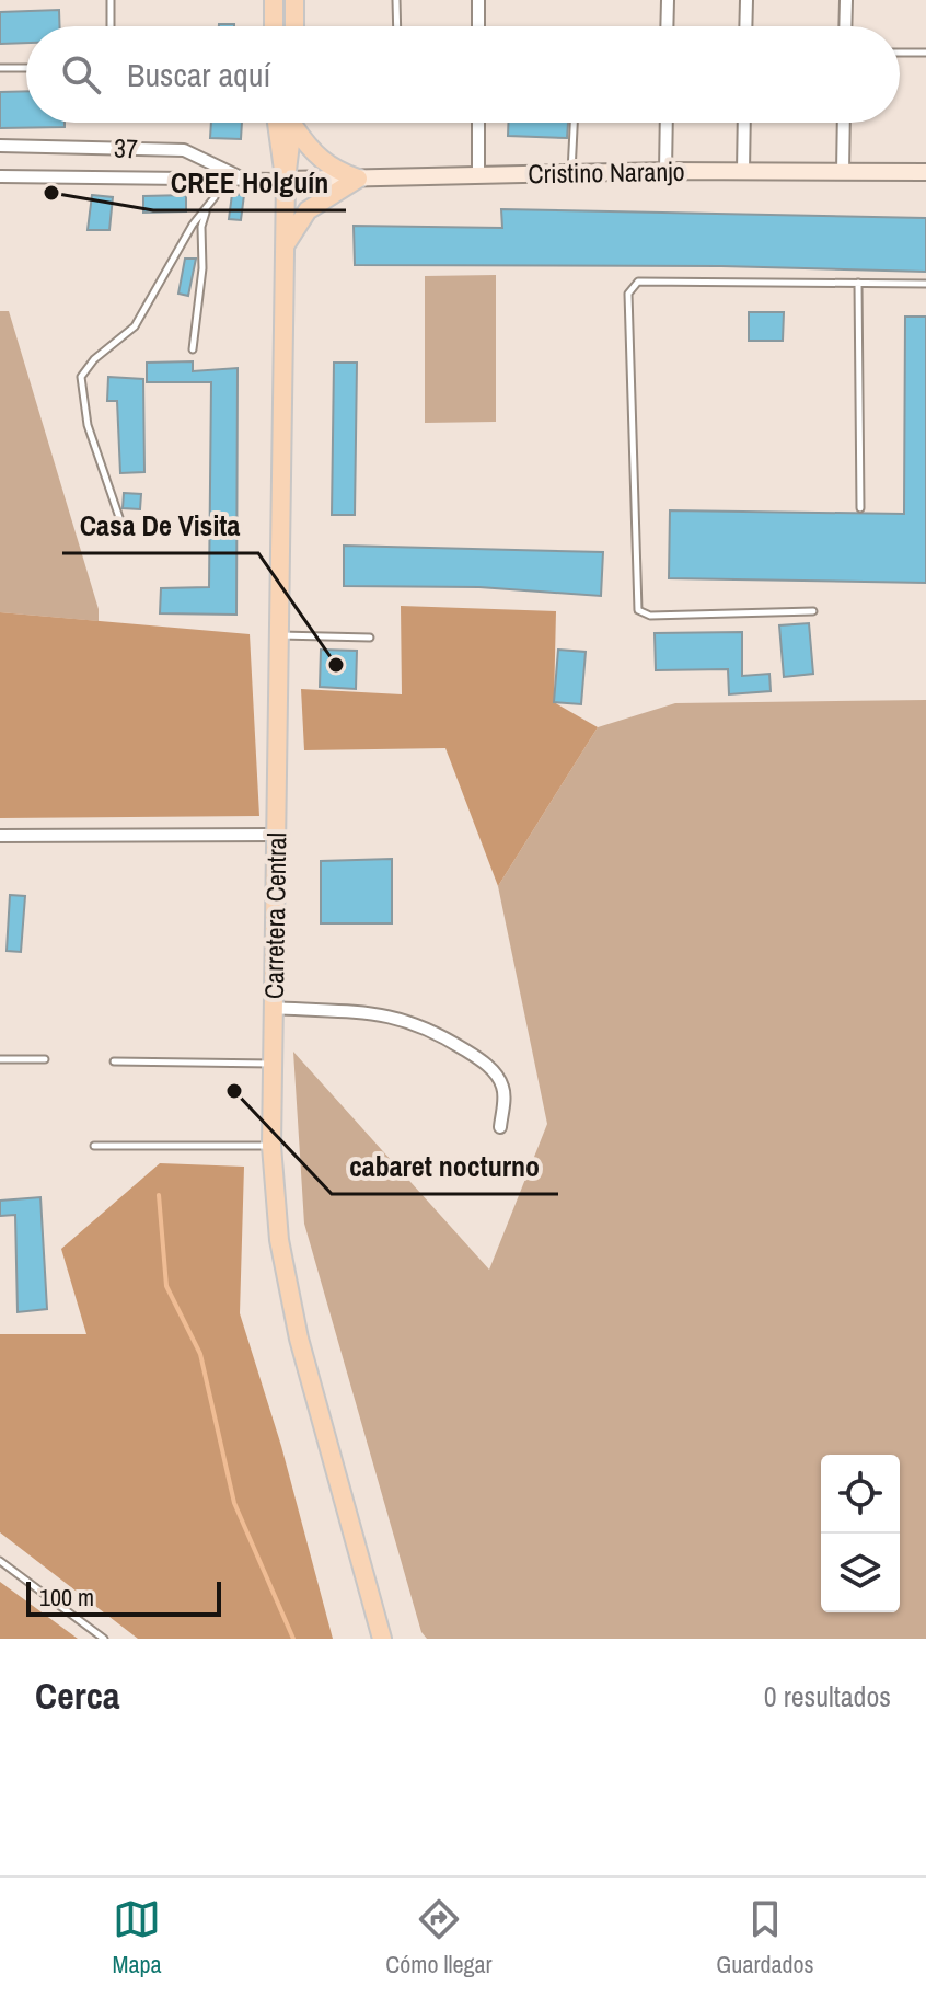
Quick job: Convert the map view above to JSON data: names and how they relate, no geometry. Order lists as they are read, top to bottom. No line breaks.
{"streets":{"main road":["Carretera Central"],"street":["37","Cristino Naranjo"]},"crossings":[["37","Cristino Naranjo"],["37","Carretera Central"],["Cristino Naranjo","Carretera Central"]],"places":["CREE Holguín","Casa De Visita","cabaret nocturno"],"scale_bar":"100 m","page":{"search":"Buscar aquí","scale":"100 m","heading":["Cerca","0 resultados"],"nav":["Mapa","Cómo llegar","Guardados"]}}
